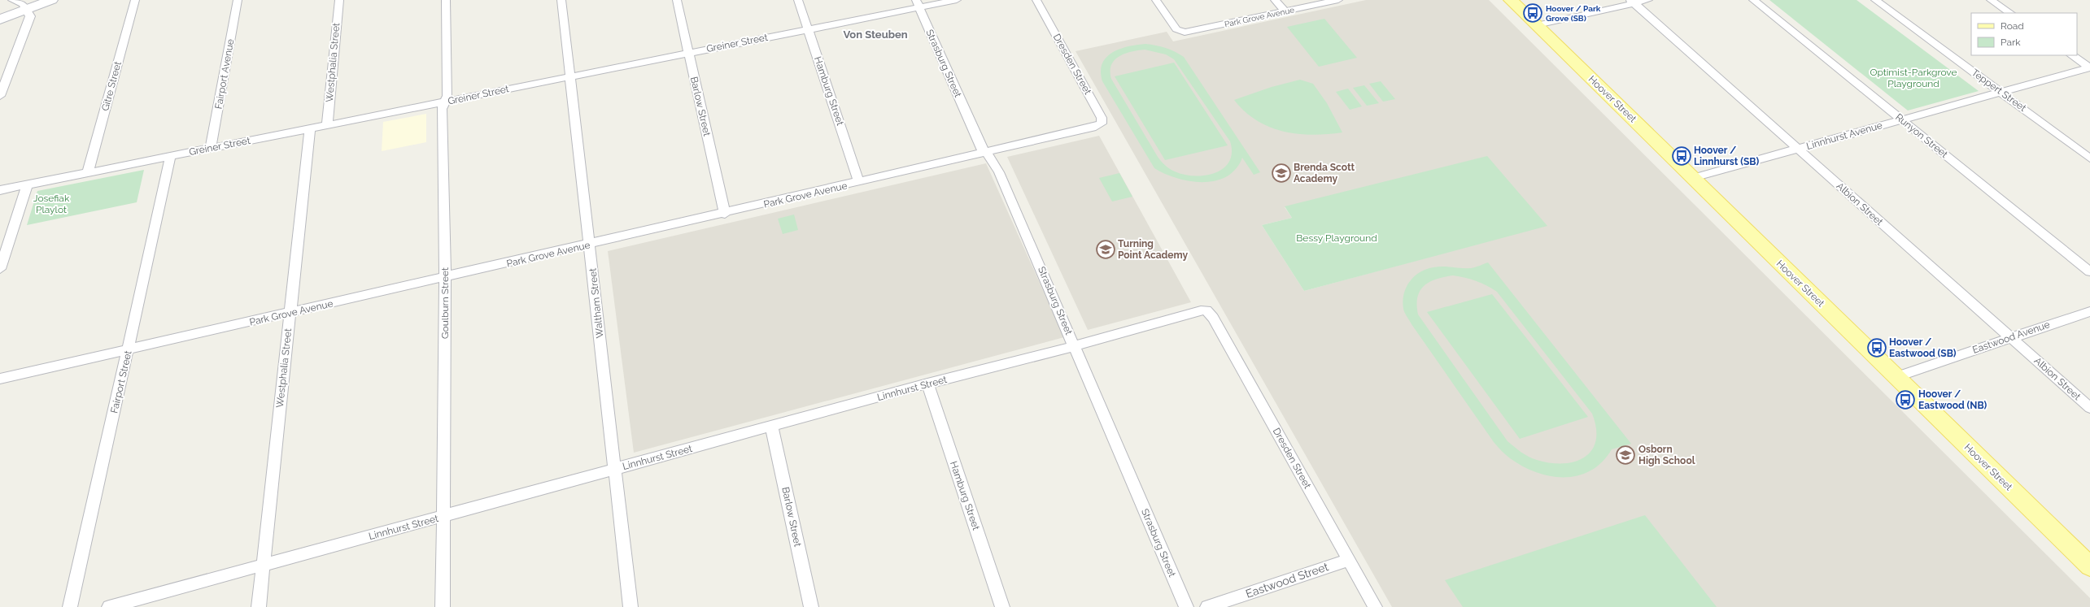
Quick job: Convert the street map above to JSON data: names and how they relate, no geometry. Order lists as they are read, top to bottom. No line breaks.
{"streets":{"main road":["Hoover Street"],"street":["Park Grove Avenue","Greiner Street","Westphalia Street","Strasburg Street","Dresden Street","Fairport Avenue","Gitre Street","Teppert Street","Hamburg Street","Barlow Street","Linnhurst Avenue","Runyon Street","Albion Street","Goulburn Street","Waltham Street","Eastwood Avenue","Fairport Street","Linnhurst Street","Eastwood Street"]},"crossings":[["Park Grove Avenue","Westphalia Street"],["Park Grove Avenue","Strasburg Street"],["Park Grove Avenue","Dresden Street"],["Park Grove Avenue","Hamburg Street"],["Park Grove Avenue","Barlow Street"],["Park Grove Avenue","Goulburn Street"],["Park Grove Avenue","Waltham Street"],["Park Grove Avenue","Fairport Street"],["Greiner Street","Westphalia Street"],["Greiner Street","Strasburg Street"],["Greiner Street","Fairport Avenue"],["Greiner Street","Gitre Street"],["Greiner Street","Hamburg Street"],["Greiner Street","Barlow Street"],["Greiner Street","Goulburn Street"],["Greiner Street","Waltham Street"],["Greiner Street","Fairport Street"],["Westphalia Street","Linnhurst Street"],["Strasburg Street","Linnhurst Street"],["Dresden Street","Linnhurst Street"],["Dresden Street","Eastwood Street"],["Teppert Street","Linnhurst Avenue"],["Hamburg Street","Linnhurst Street"],["Hoover Street","Linnhurst Avenue"],["Hoover Street","Eastwood Avenue"],["Barlow Street","Linnhurst Street"],["Linnhurst Avenue","Runyon Street"],["Linnhurst Avenue","Albion Street"],["Albion Street","Eastwood Avenue"],["Goulburn Street","Linnhurst Street"],["Waltham Street","Linnhurst Street"]],"districts":["Von Steuben"],"parks":["Optimist-Parkgrove Playground","Josefiak Playlot","Bessy Playground"],"places":{"bus stop":["Hoover / Park Grove (SB)","Hoover / Linnhurst (SB)","Hoover / Eastwood (SB)","Hoover / Eastwood (NB)"],"school or university":["Brenda Scott Academy","Turning Point Academy","Osborn High School"]},"legend":["Road","Park"]}
